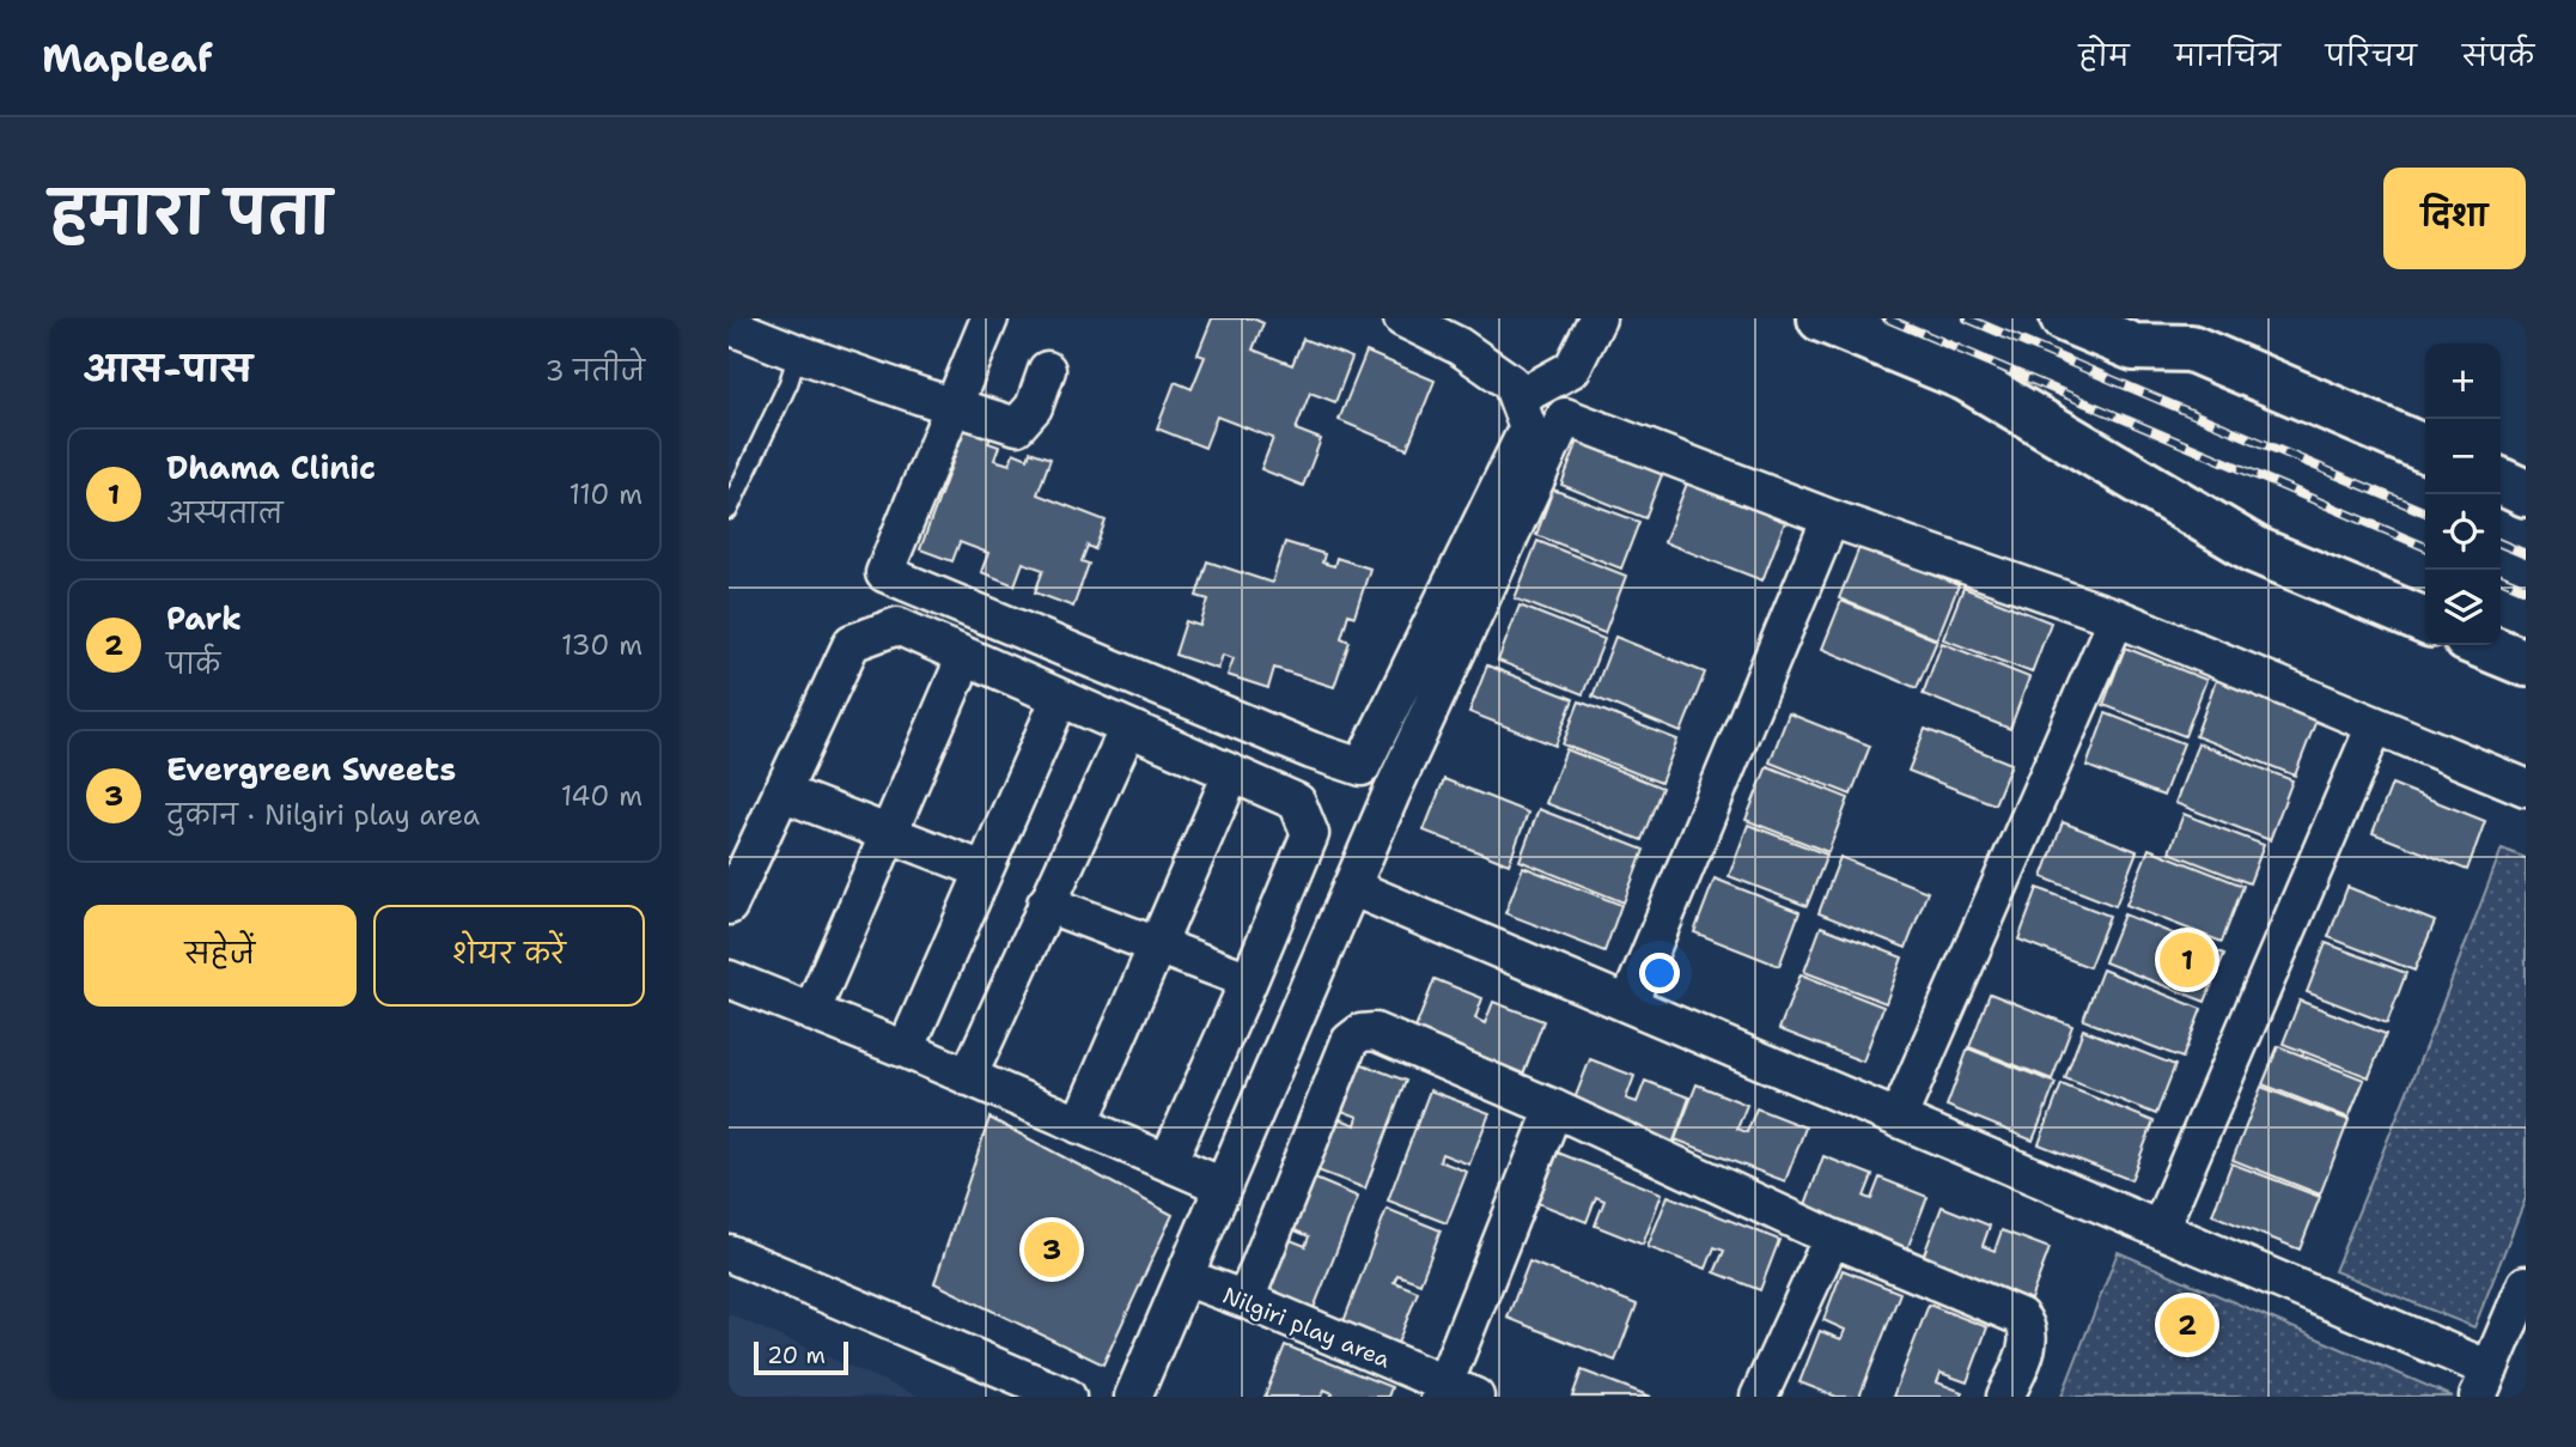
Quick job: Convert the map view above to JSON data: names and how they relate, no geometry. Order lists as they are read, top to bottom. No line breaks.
{"streets":{"street":["Nilgiri play area"]},"scale_bar":"20 m","page":{"header":"Mapleaf","nav":["होम","मानचित्र","परिचय","संपर्क"],"title":"हमारा पता","buttons":["दिशा",["सहेजें","शेयर करें"]],"heading":["आस-पास","3 नतीजे"],"map_buttons":["+","−"],"list":[{"mark":"1","name":"Dhama Clinic","note":"अस्पताल","value":"110 m"},{"mark":"2","name":"Park","note":"पार्क","value":"130 m"},{"mark":"3","name":"Evergreen Sweets","note":"दुकान · Nilgiri play area","value":"140 m"}],"pins":["1","3","2"],"scale":"20 m"}}
